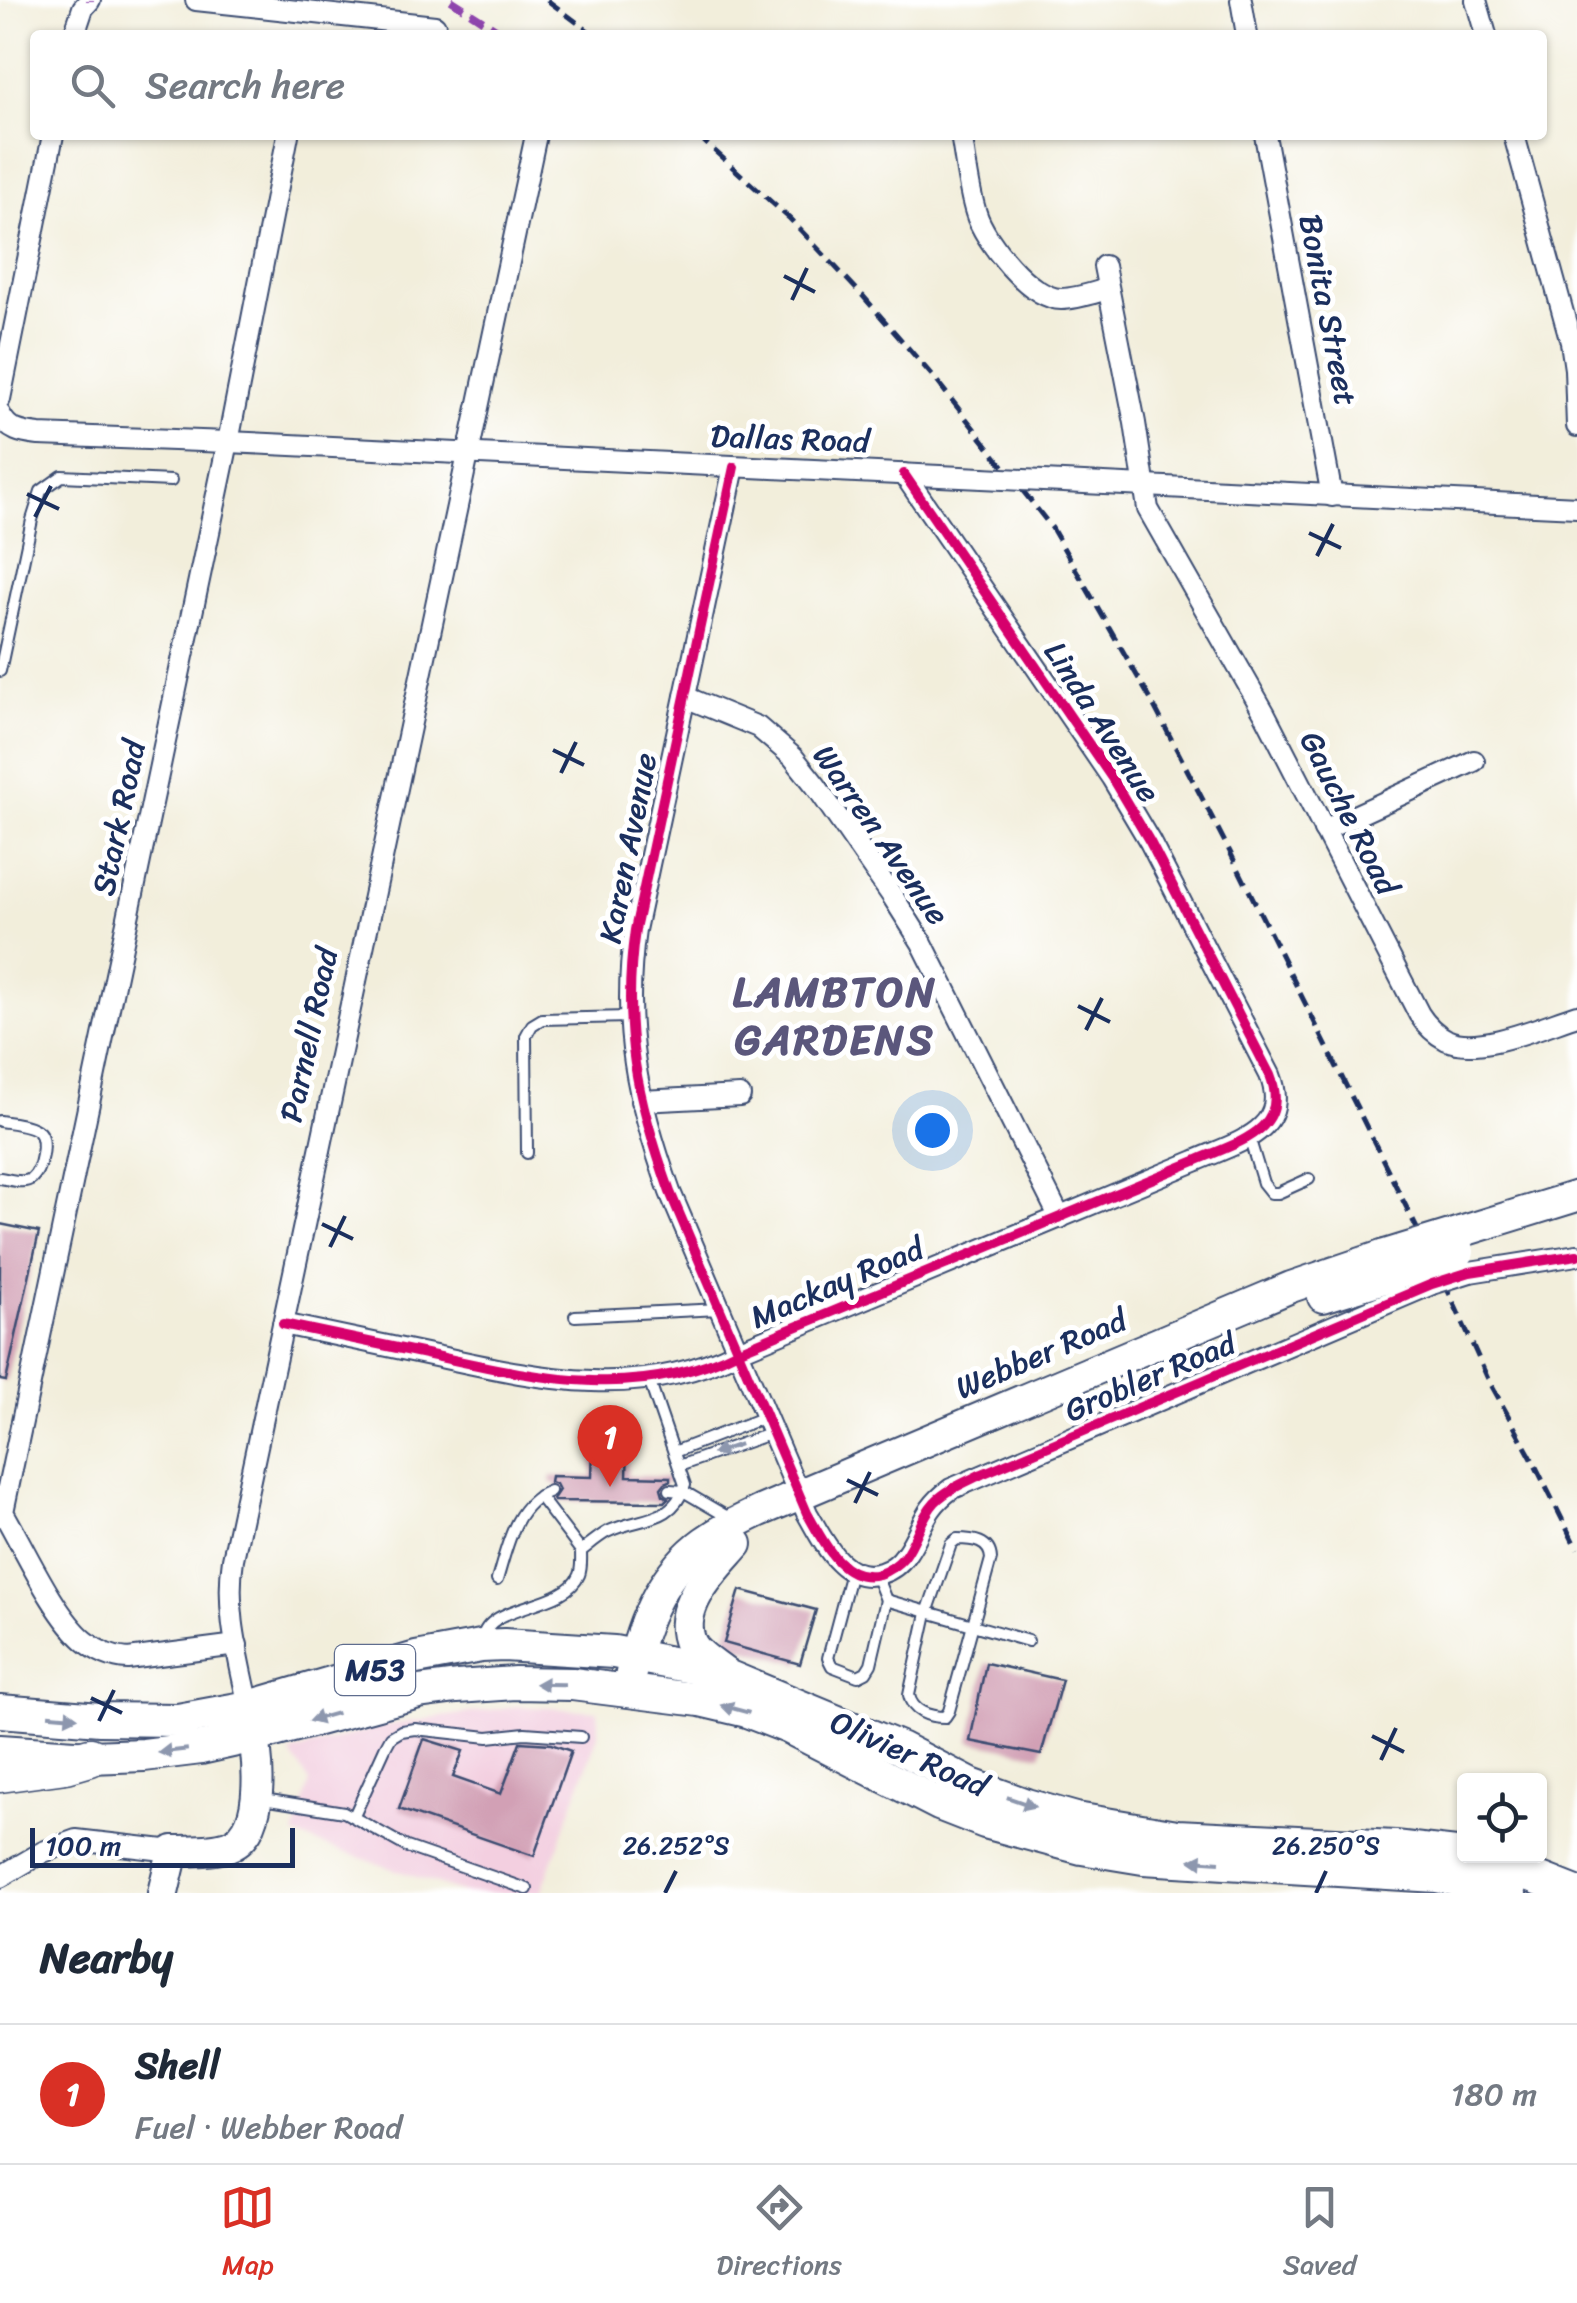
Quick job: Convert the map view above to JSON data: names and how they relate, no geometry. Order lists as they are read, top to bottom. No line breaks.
{"streets":{"main road":["Parnell Road","Webber Road","M53","Olivier Road"],"street":["Bonita Street","Dallas Road","Linda Avenue","Gauche Road","Stark Road","Warren Avenue","Karen Avenue","Mackay Road","Grobler Road"]},"crossings":[["Bonita Street","Dallas Road"],["Dallas Road","Linda Avenue"],["Dallas Road","Gauche Road"],["Dallas Road","Stark Road"],["Dallas Road","Karen Avenue"],["Dallas Road","Parnell Road"],["Linda Avenue","Mackay Road"],["Warren Avenue","Karen Avenue"],["Warren Avenue","Mackay Road"],["Karen Avenue","Mackay Road"],["Karen Avenue","Webber Road"],["Parnell Road","Mackay Road"],["Parnell Road","M53"],["Parnell Road","Olivier Road"],["Webber Road","Grobler Road"],["Webber Road","Olivier Road"],["M53","Olivier Road"]],"districts":["LAMBTON GARDENS"],"scale_bar":"100 m","page":{"search":"Search here","pins":"1","scale":"100 m","heading":"Nearby","list":[{"mark":"1","name":"Shell","note":"Fuel · Webber Road","value":"180 m"}],"nav":["Map","Directions","Saved"]},"coordinates":["26.252°S","26.250°S"]}
